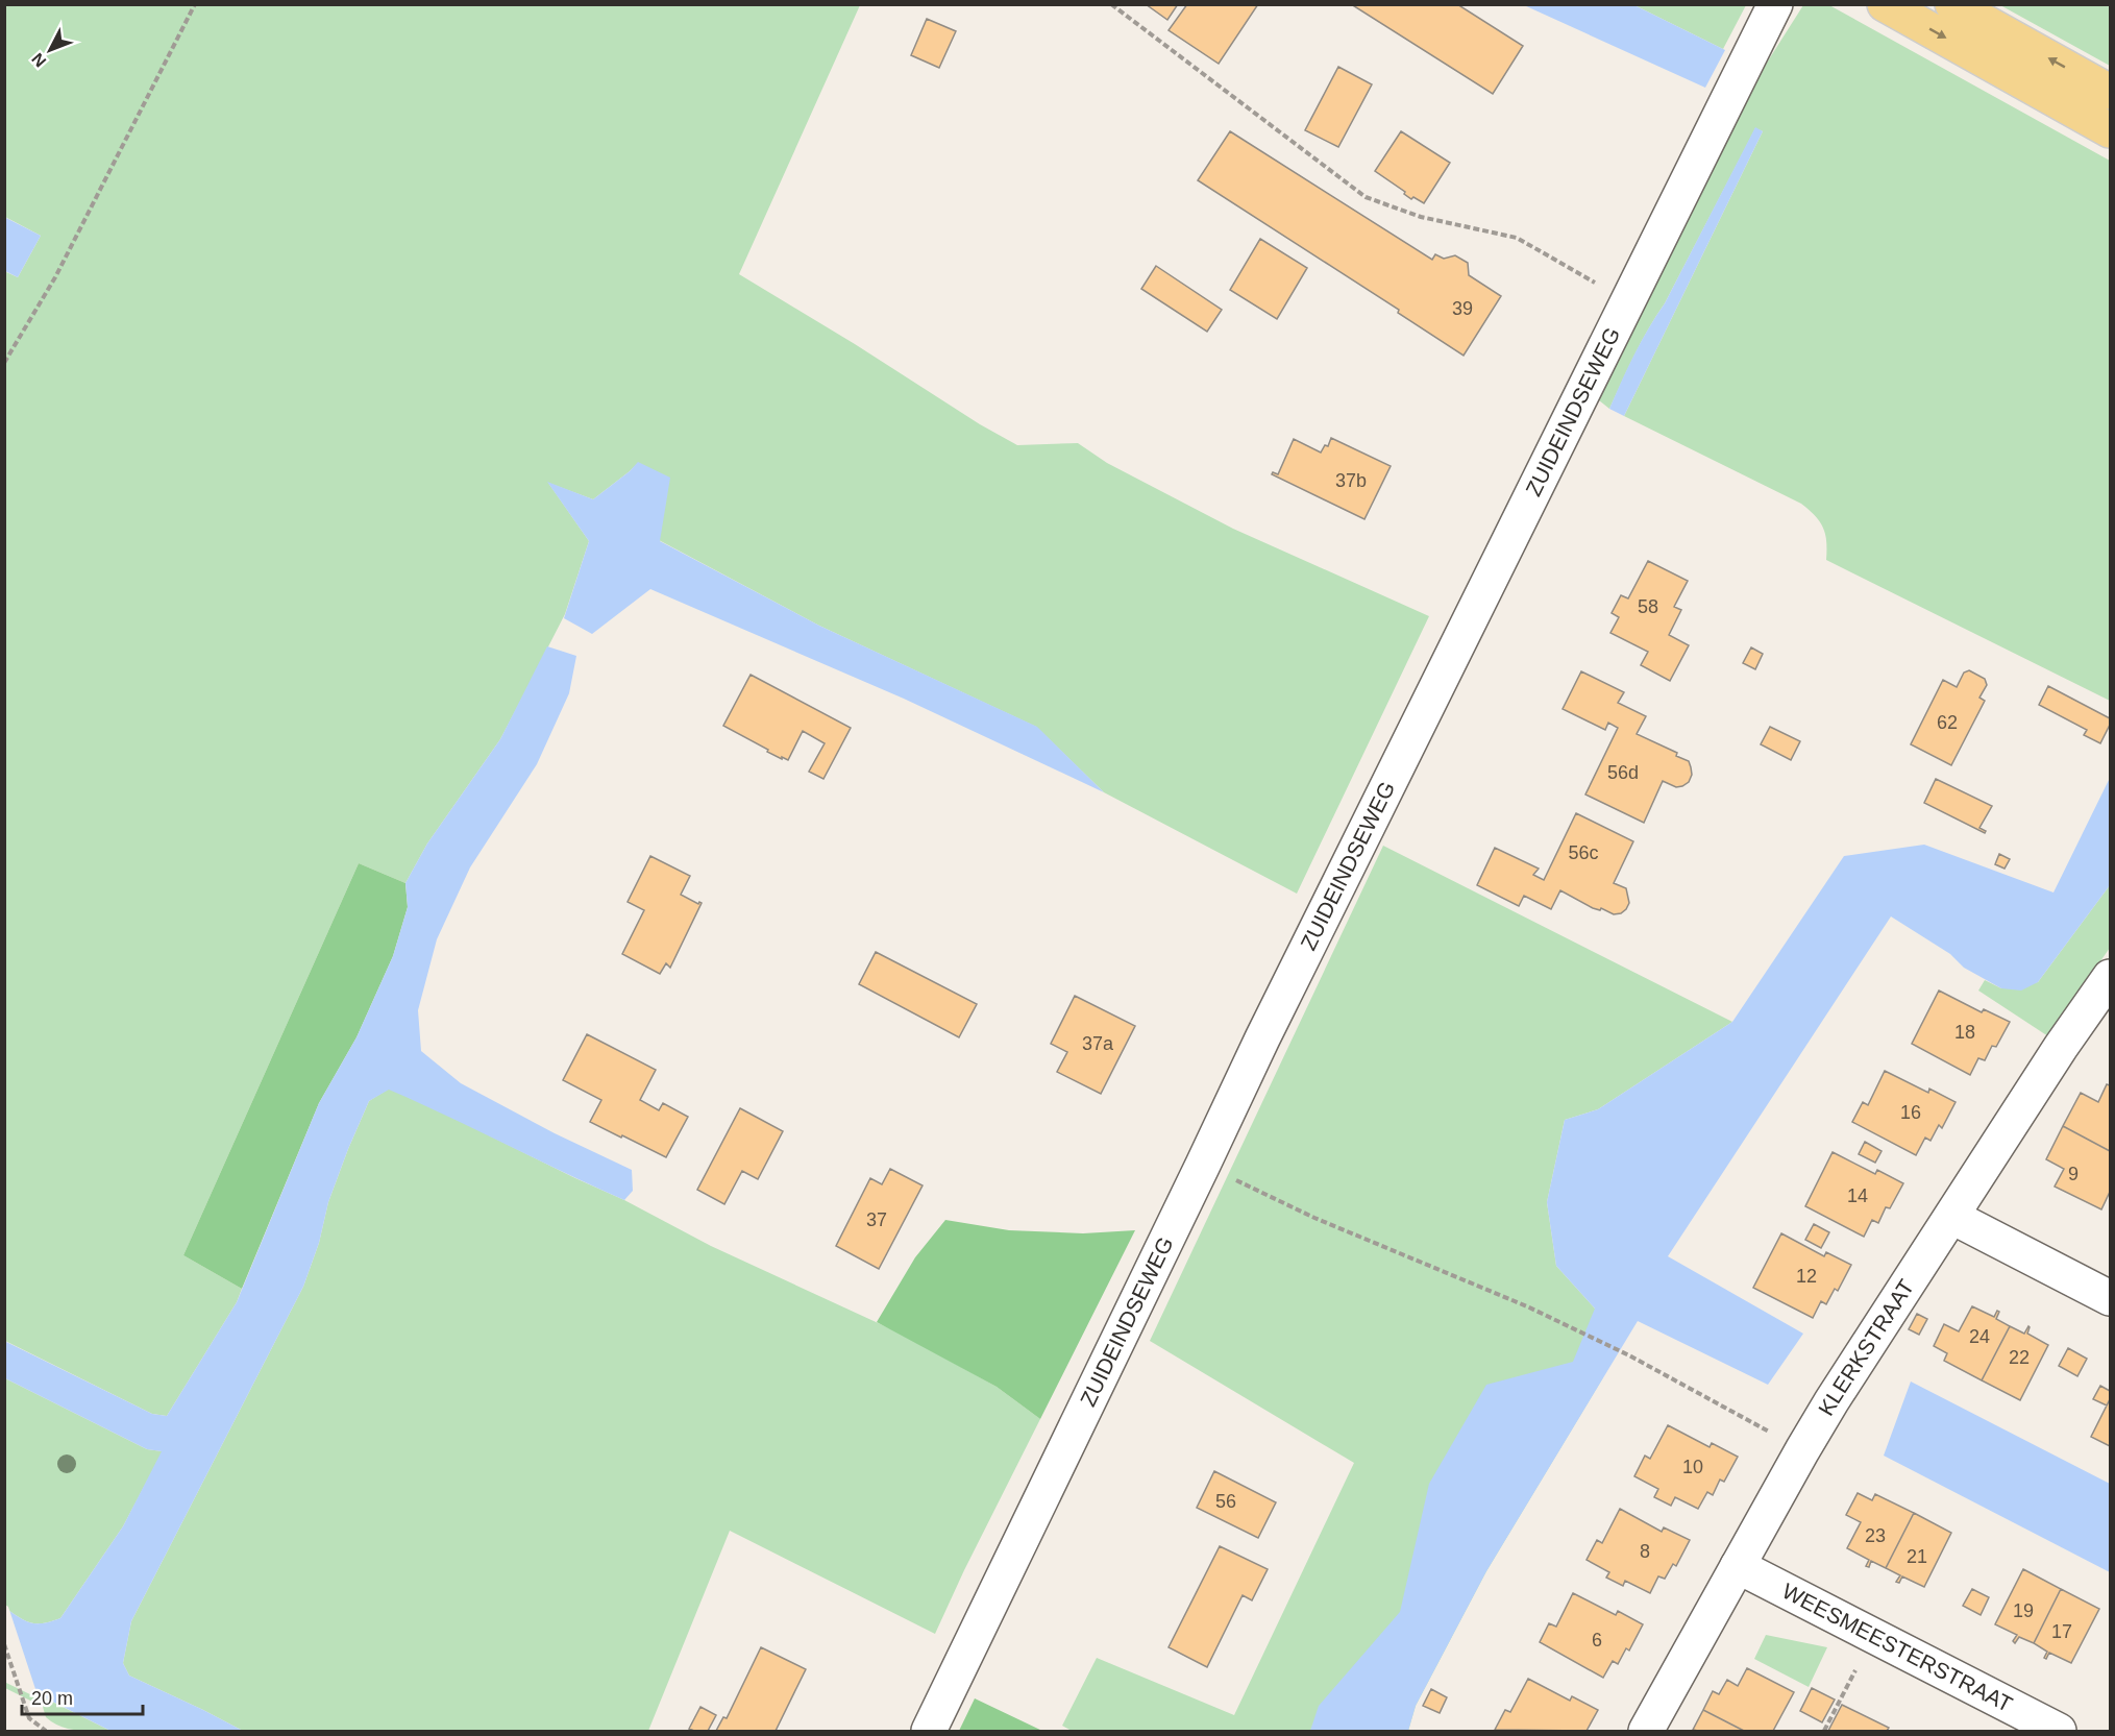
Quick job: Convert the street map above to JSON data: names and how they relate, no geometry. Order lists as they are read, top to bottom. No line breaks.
{"streets":{"street":["ZUIDEINDSEWEG","KLERKSTRAAT","WEESMEESTERSTRAAT"]},"crossings":[["KLERKSTRAAT","WEESMEESTERSTRAAT"]],"house_numbers":["39","37b","58","62","56d","56c","18","37a","16","9","14","37","12","24","22","10","56","23","8","21","19","17","6"],"scale_bar":"20 m","north":"bottom left"}
